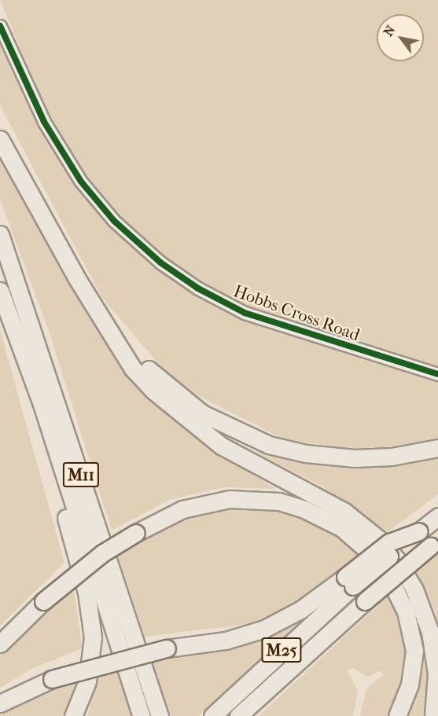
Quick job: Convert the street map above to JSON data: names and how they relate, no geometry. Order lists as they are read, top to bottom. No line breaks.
{"streets":{"highway":["M11","M25"],"street":["Hobbs Cross Road"]},"north":"top left"}
